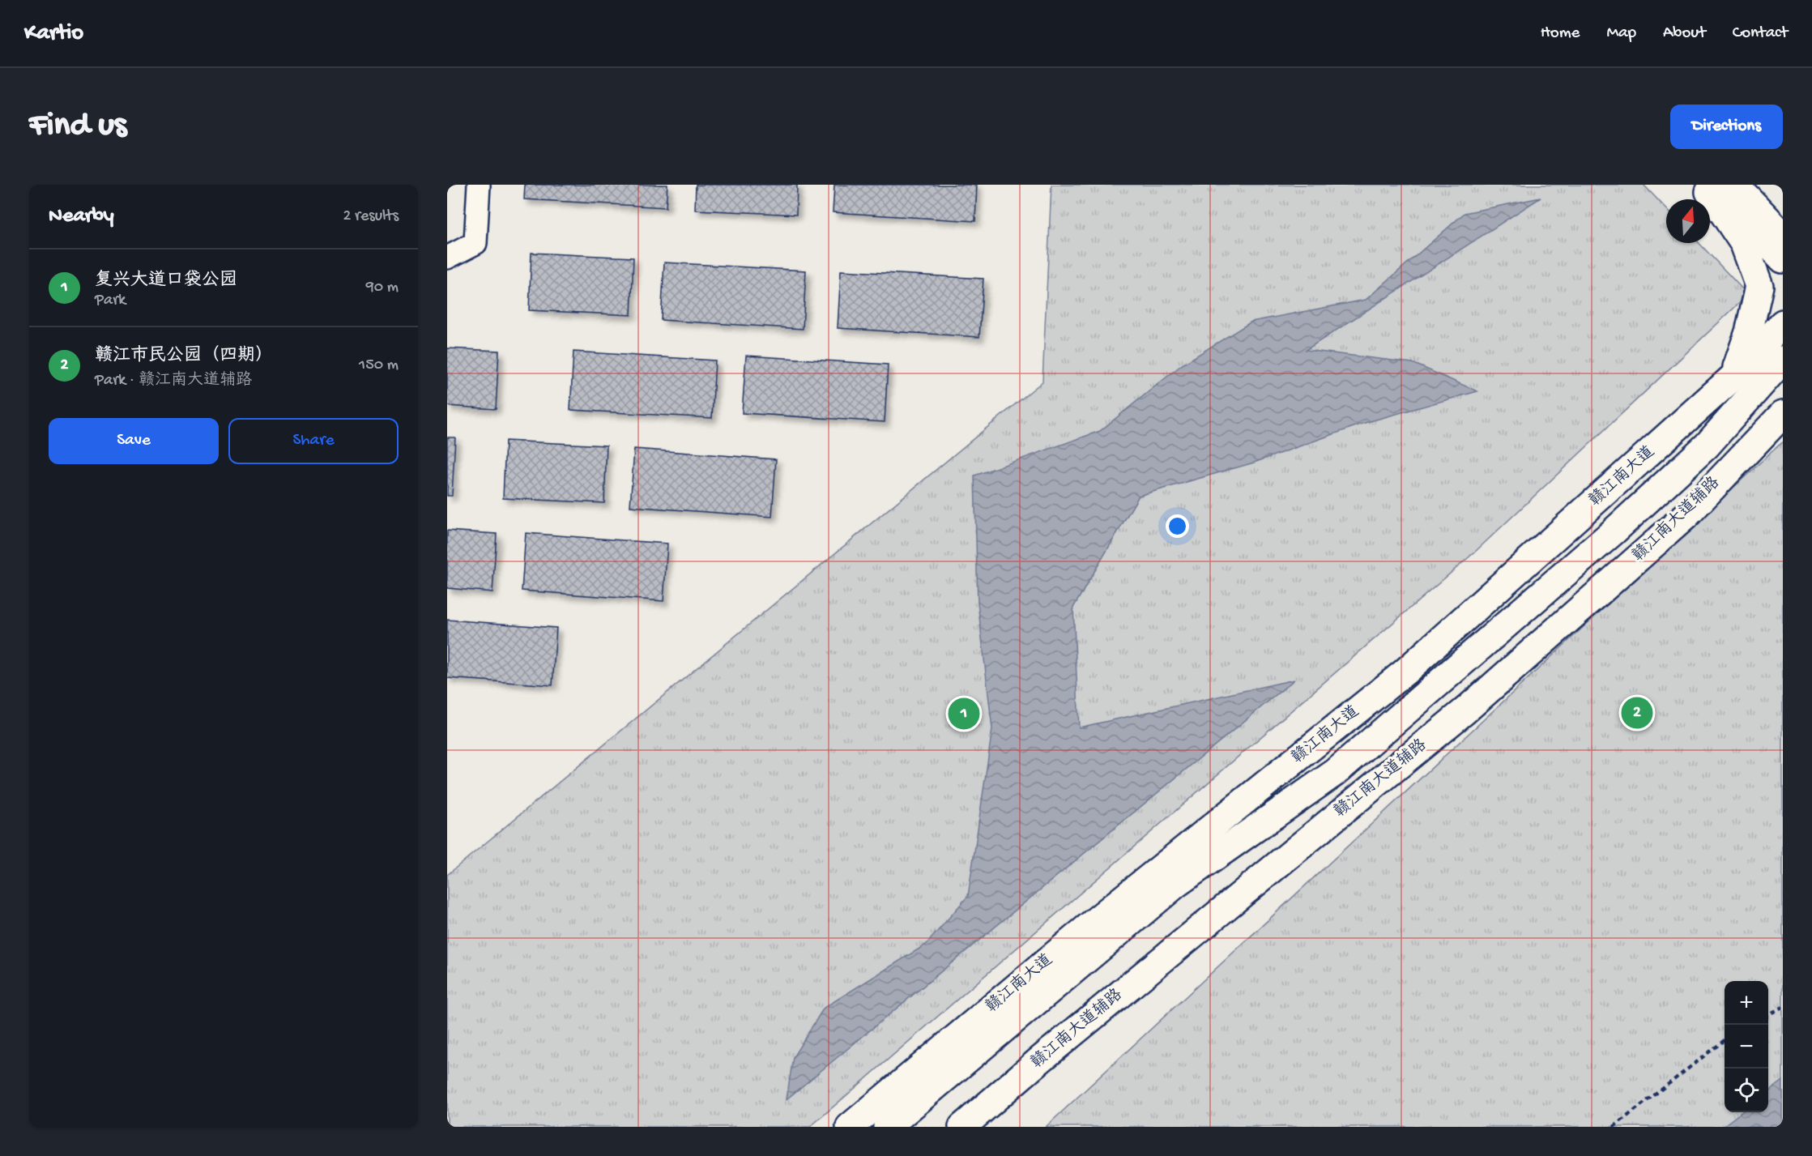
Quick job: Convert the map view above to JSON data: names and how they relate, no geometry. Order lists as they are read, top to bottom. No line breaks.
{"streets":{"main road":["赣江南大道","赣江南大道辅路"]},"north":"top","page":{"header":"Kartio","nav":["Home","Map","About","Contact"],"buttons":["Directions",["Save","Share"]],"title":"Find us","heading":["Nearby","2 results"],"list":[{"mark":"1","name":"复兴大道口袋公园","note":"Park","value":"90 m"},{"mark":"2","name":"赣江市民公园（四期）","note":"Park · 赣江南大道辅路","value":"150 m"}],"pins":["2","1"],"map_buttons":["+","−"]}}
